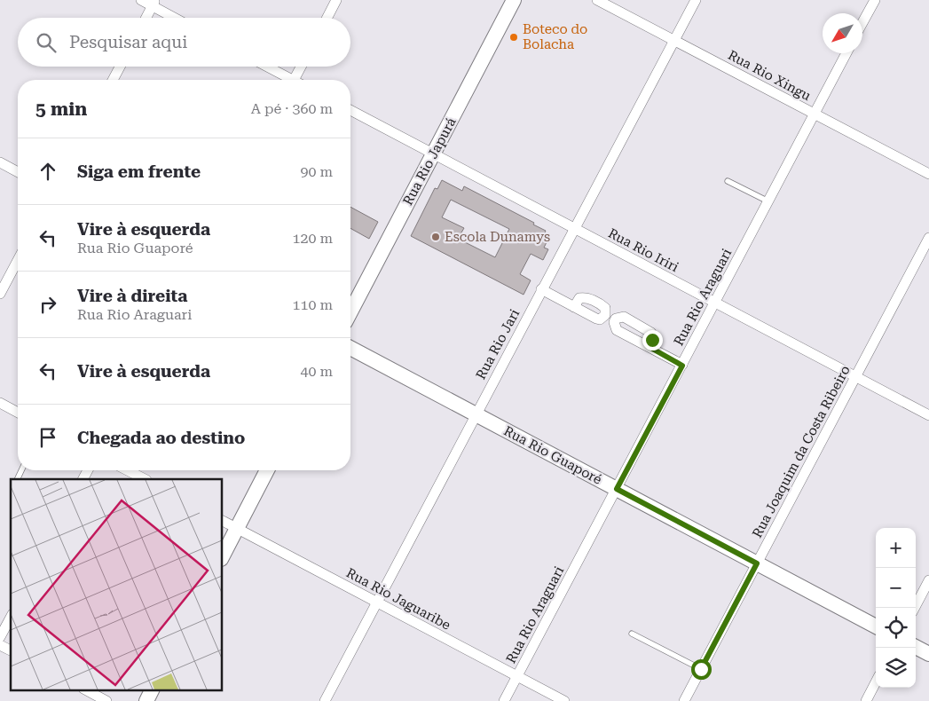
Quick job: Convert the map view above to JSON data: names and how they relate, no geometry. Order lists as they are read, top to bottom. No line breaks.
{"streets":{"street":["Rua Rio Xingu","Rua Rio Japurá","Rua Rio Iriri","Rua Rio Araguari","Rua Rio Jari","Rua Joaquim da Costa Ribeiro","Rua Rio Guaporé","Rua Rio Jaguaribe"]},"crossings":[["Rua Rio Xingu","Rua Rio Araguari"],["Rua Rio Xingu","Rua Rio Jari"],["Rua Rio Japurá","Rua Rio Iriri"],["Rua Rio Iriri","Rua Rio Araguari"],["Rua Rio Iriri","Rua Rio Jari"],["Rua Rio Iriri","Rua Joaquim da Costa Ribeiro"],["Rua Rio Araguari","Rua Rio Guaporé"],["Rua Rio Araguari","Rua Rio Jaguaribe"],["Rua Rio Jari","Rua Rio Guaporé"],["Rua Rio Jari","Rua Rio Jaguaribe"],["Rua Joaquim da Costa Ribeiro","Rua Rio Guaporé"]],"places":["Boteco do Bolacha","Escola Dunamys"],"north":"bottom left","page":{"search":"Pesquisar aqui","heading":["5 min","A pé · 360 m"],"list":[["Siga em frente","90 m"],["Vire à esquerda","Rua Rio Guaporé","120 m"],["Vire à direita","Rua Rio Araguari","110 m"],["Vire à esquerda","40 m"],"Chegada ao destino"],"map_buttons":["+","−"]}}
